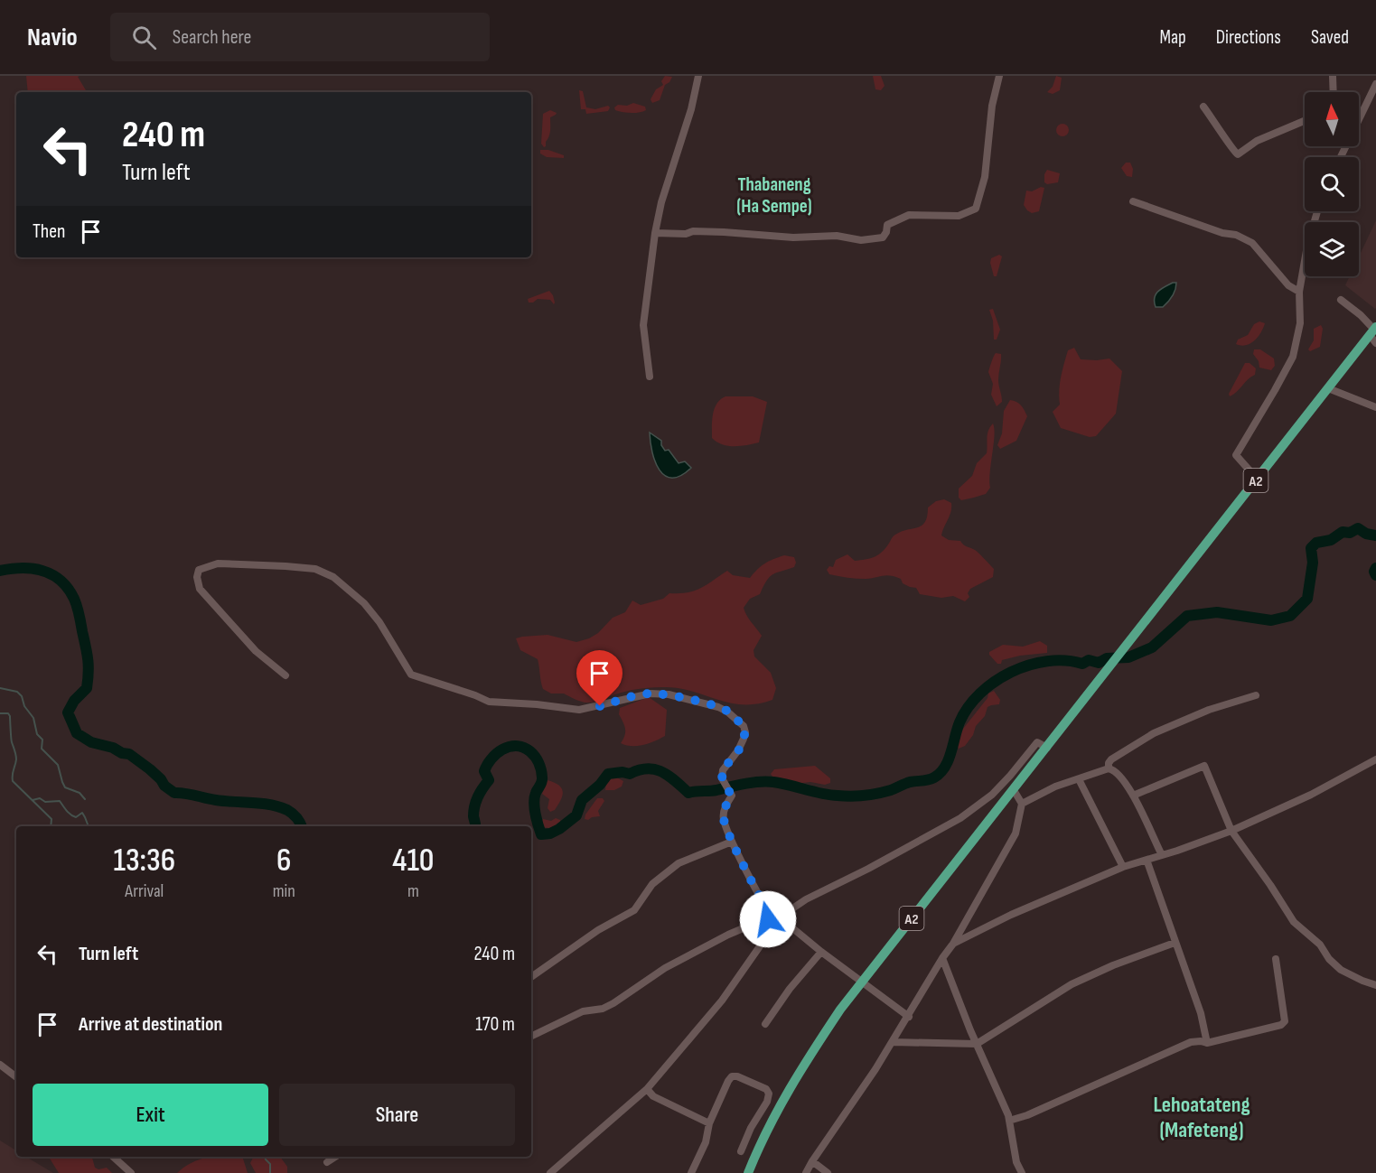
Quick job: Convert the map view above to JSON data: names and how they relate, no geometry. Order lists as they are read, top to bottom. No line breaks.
{"streets":{"main road":["A2"]},"districts":["Thabaneng (Ha Sempe)","Lehoatateng (Mafeteng)"],"north":"top","page":{"header":"Navio","search":"Search here","nav":["Map","Directions","Saved"],"turn":["240 m","Turn left"],"then":"Then","eta":["13:36","Arrival","6","min","410","m"],"list":[{"name":"Turn left","value":"240 m"},{"name":"Arrive at destination","value":"170 m"}],"buttons":["Exit","Share"]}}
